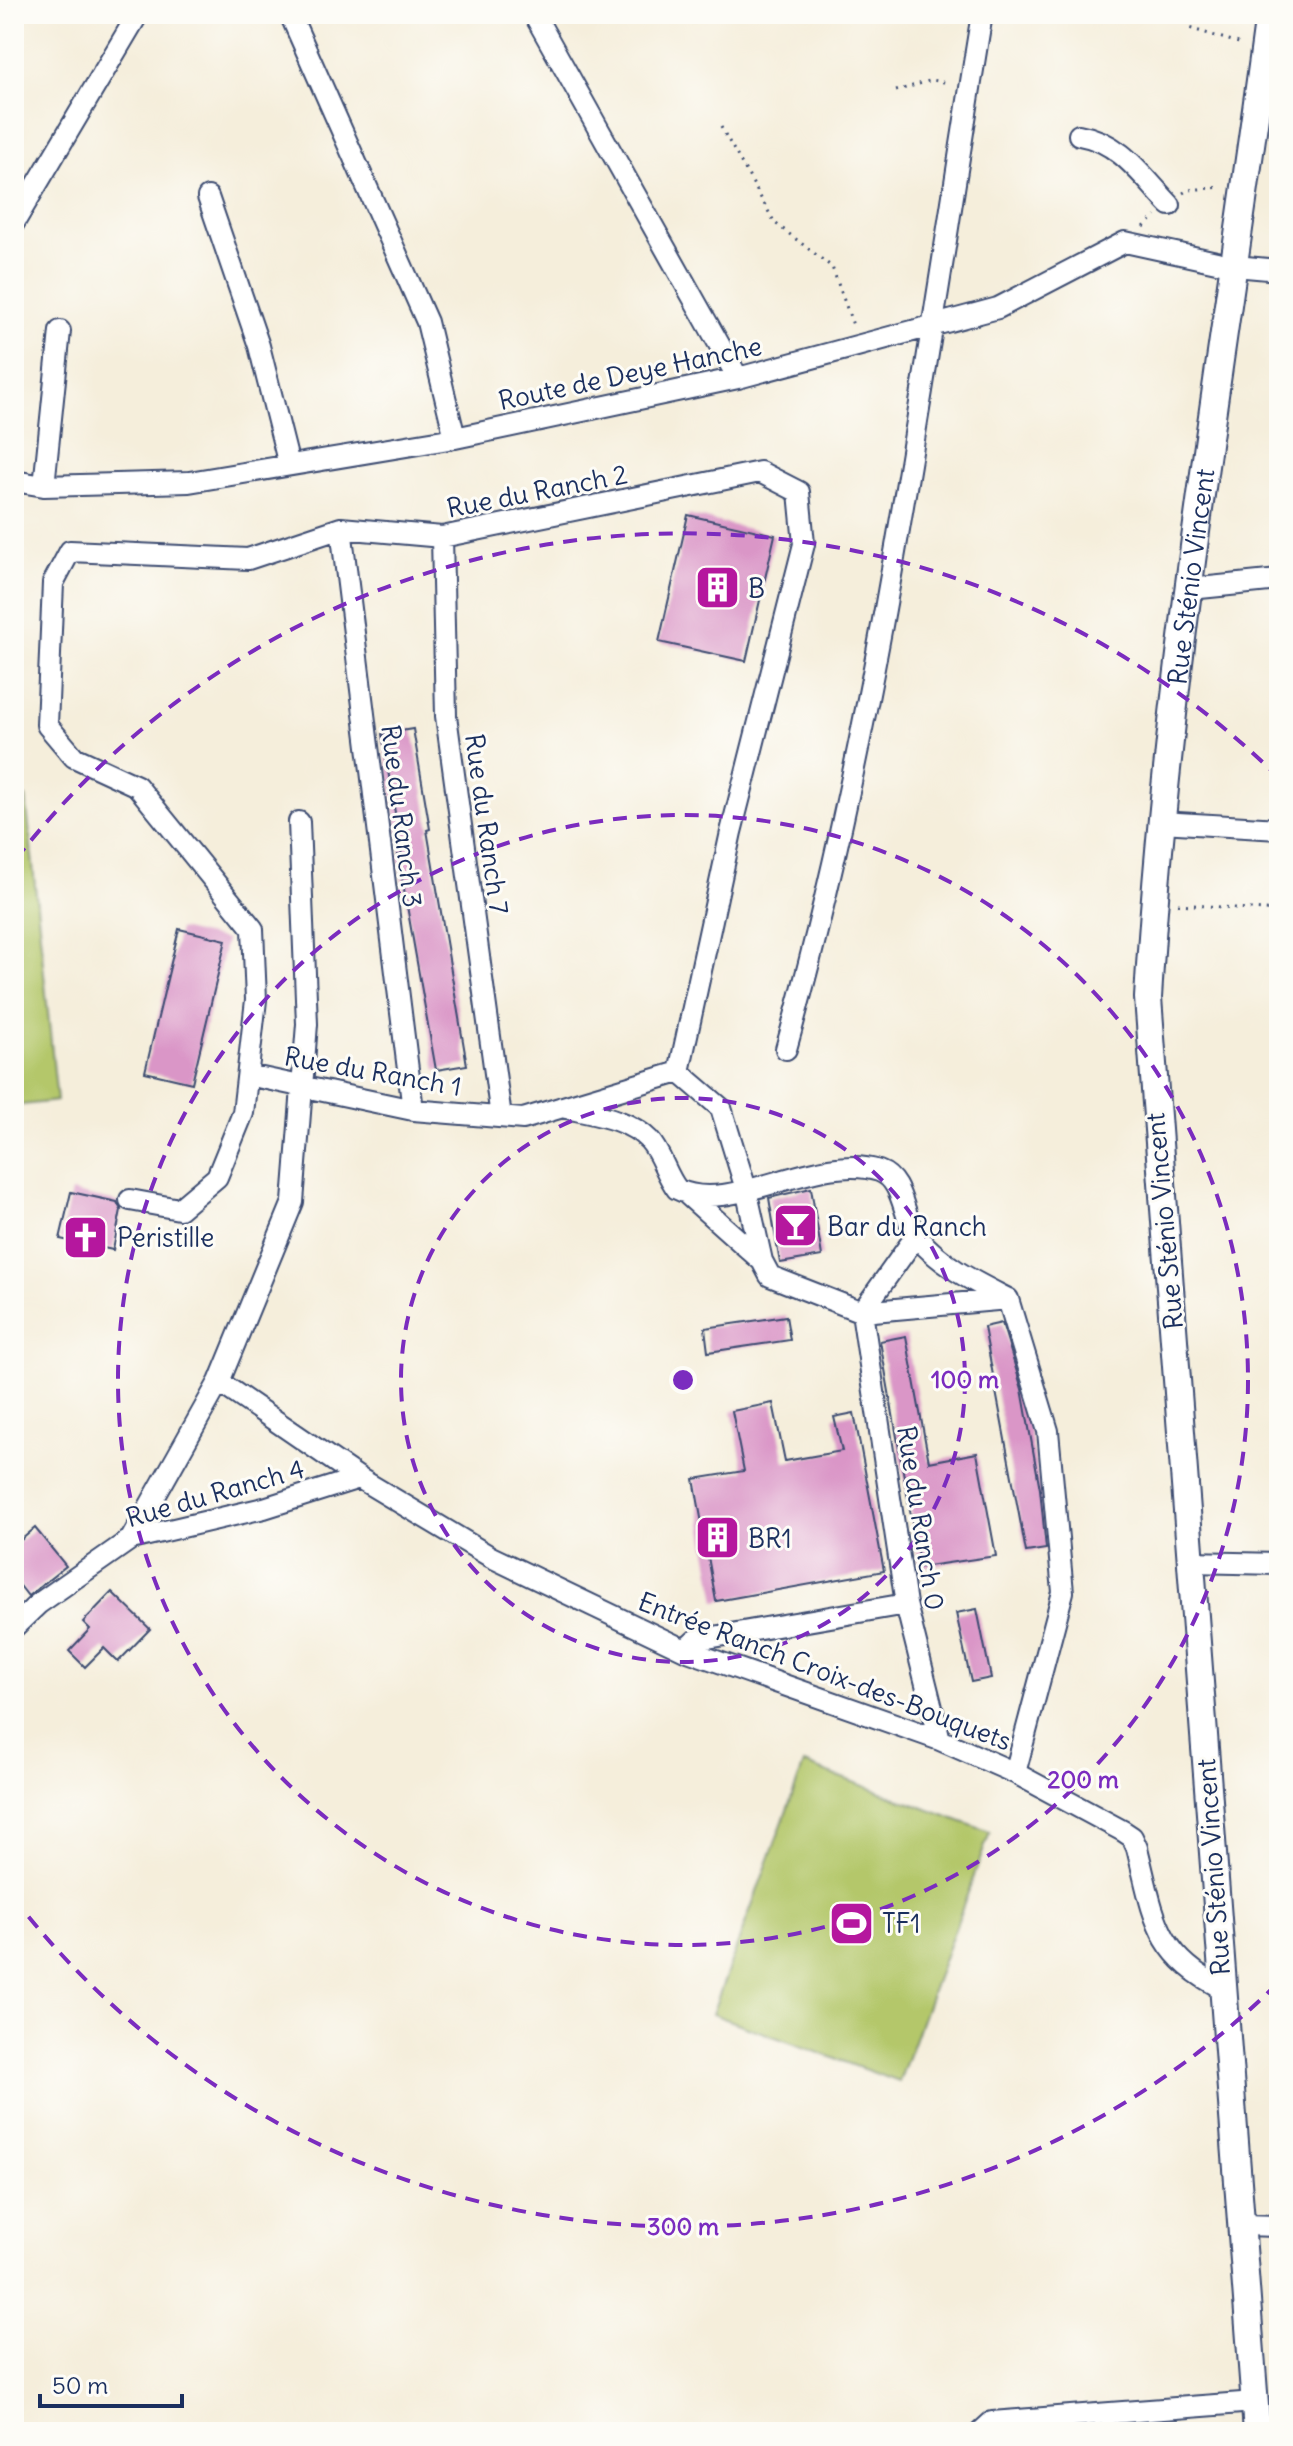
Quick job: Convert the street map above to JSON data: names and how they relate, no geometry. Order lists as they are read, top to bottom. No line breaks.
{"streets":{"main road":["Rue Sténio Vincent"],"street":["Route de Deye Hanche","Rue du Ranch 2","Rue du Ranch 3","Rue du Ranch 7","Rue du Ranch 1","Rue du Ranch 4","Rue du Ranch 0","Entrée Ranch Croix-des-Bouquets"]},"crossings":[["Route de Deye Hanche","Rue Sténio Vincent"],["Rue du Ranch 2","Rue du Ranch 3"],["Rue du Ranch 2","Rue du Ranch 7"],["Rue du Ranch 2","Rue du Ranch 1"],["Rue Sténio Vincent","Entrée Ranch Croix-des-Bouquets"],["Rue du Ranch 3","Rue du Ranch 1"],["Rue du Ranch 7","Rue du Ranch 1"],["Rue du Ranch 4","Entrée Ranch Croix-des-Bouquets"],["Rue du Ranch 0","Entrée Ranch Croix-des-Bouquets"]],"places":{"building":["B","BR1"],"bar":["Bar du Ranch"],"church":["Peristille"],"sports":["TF1"]},"scale_bar":"50 m","rings":["100 m","200 m","300 m"]}
